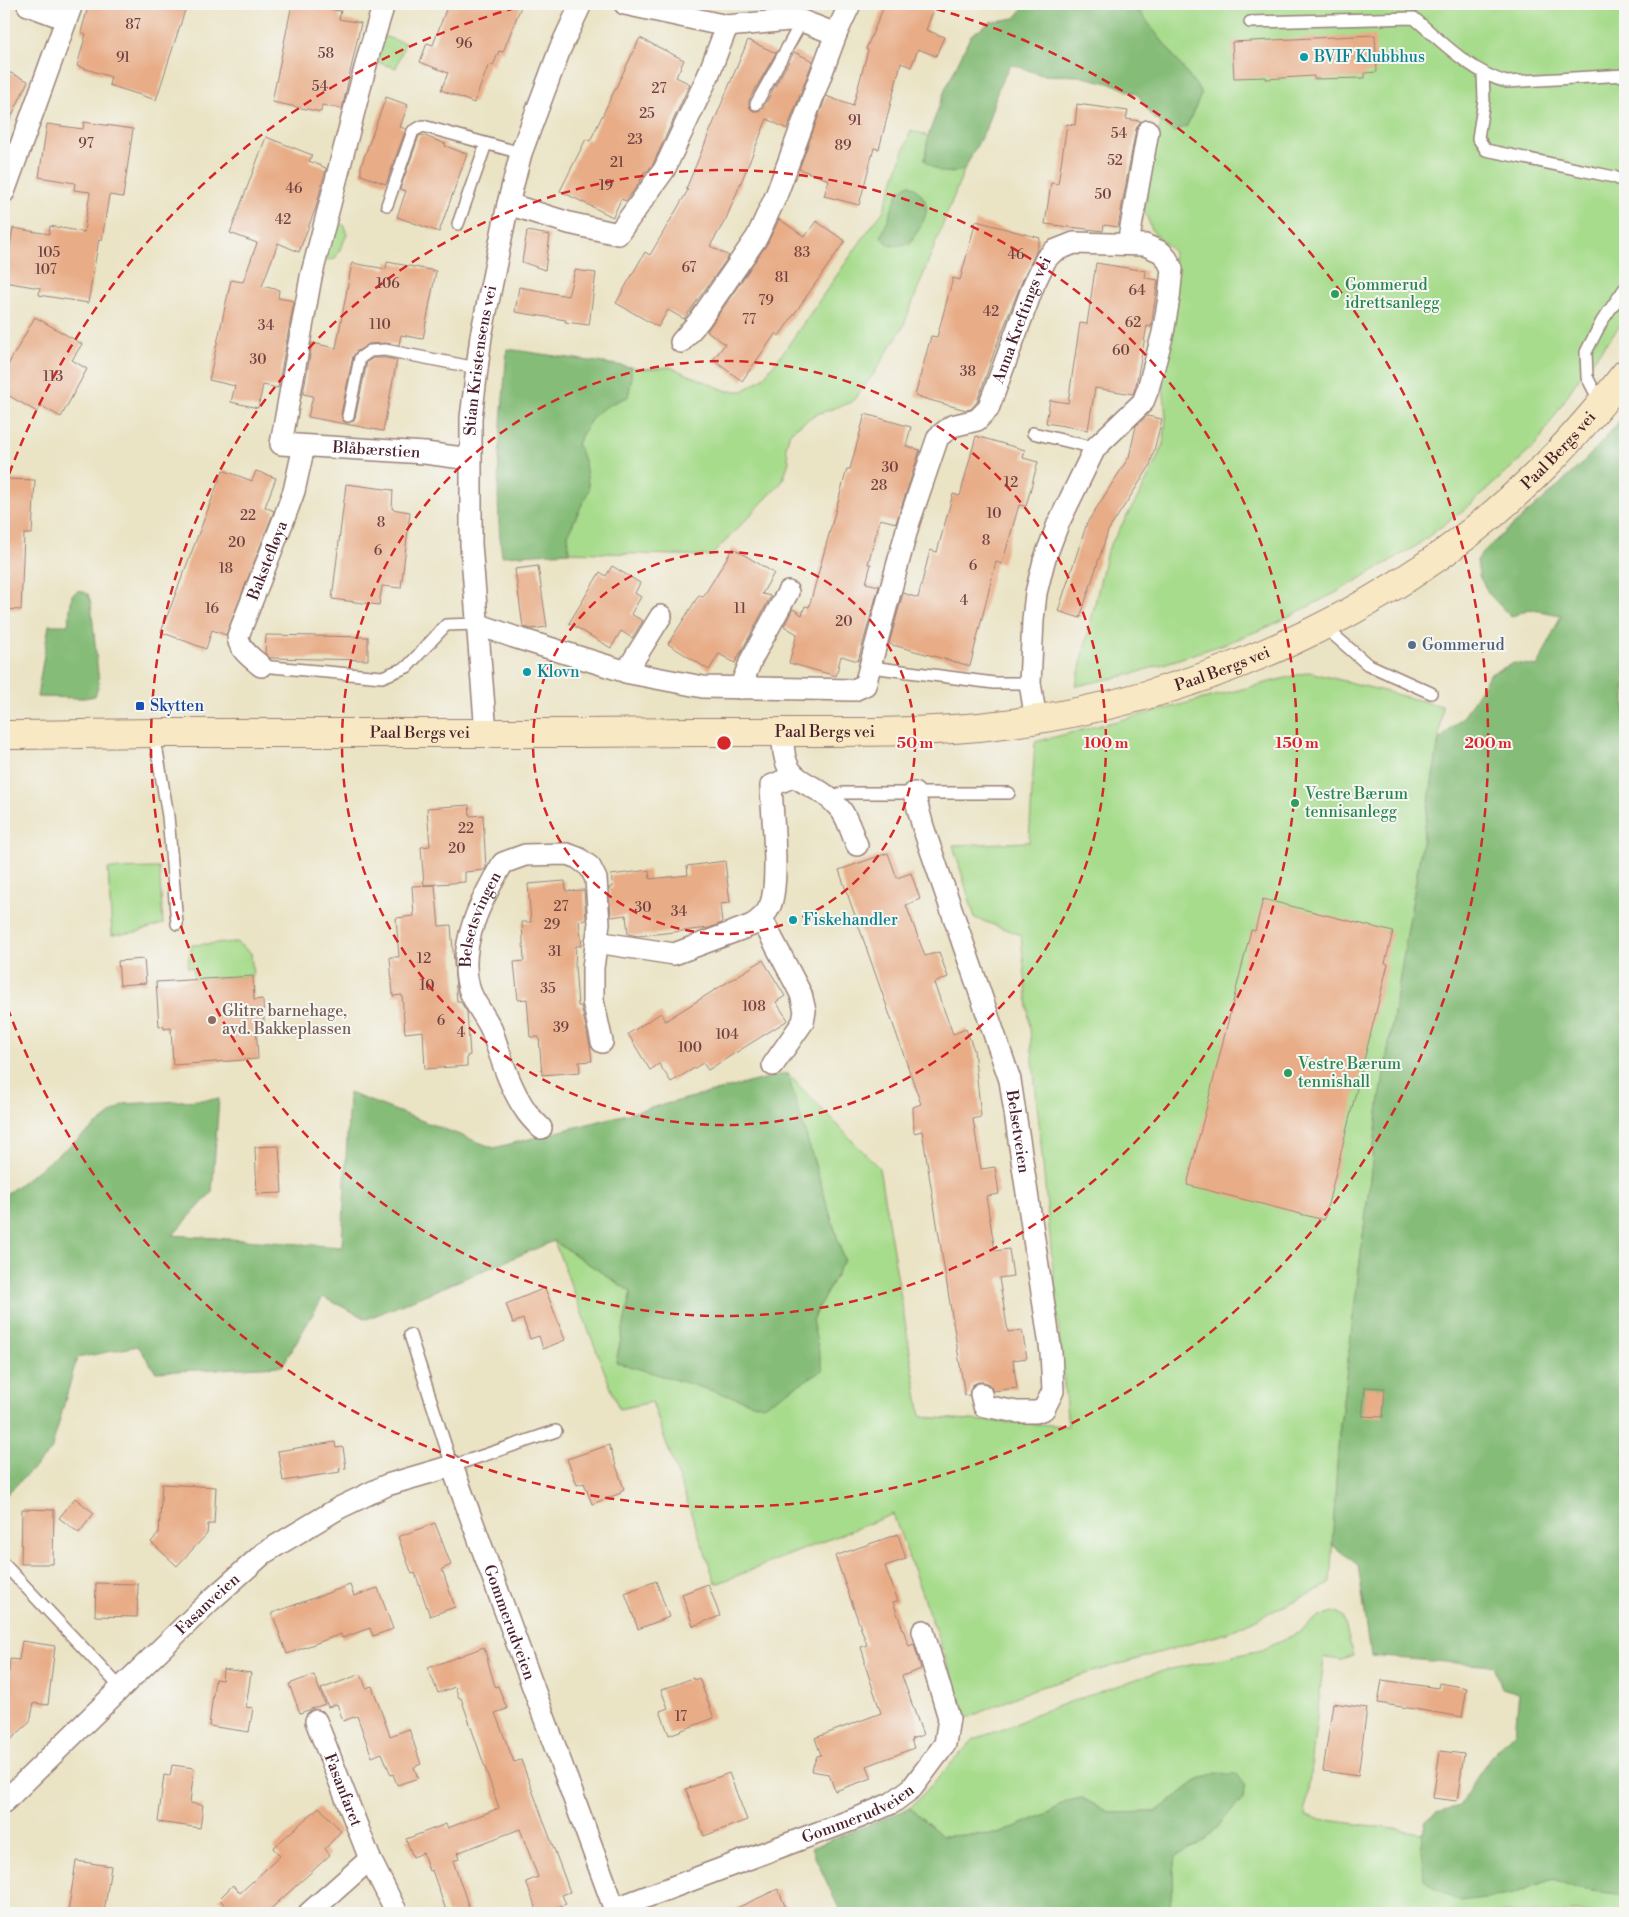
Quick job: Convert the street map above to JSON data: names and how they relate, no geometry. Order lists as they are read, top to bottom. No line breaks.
{"streets":{"street":["Anna Kreftings vei","Stian Kristensens vei","Paal Bergs vei","Blåbærstien","Bakstefløya","Belsetsvingen","Belsetveien","Fasanveien","Gommerudveien","Fasanfaret"]},"crossings":[["Anna Kreftings vei","Stian Kristensens vei"],["Anna Kreftings vei","Paal Bergs vei"],["Stian Kristensens vei","Paal Bergs vei"],["Stian Kristensens vei","Blåbærstien"],["Blåbærstien","Bakstefløya"],["Fasanveien","Gommerudveien"]],"places":{"other":["BVIF Klubbhus","Gommerud idrettsanlegg","Gommerud","Klovn","Vestre Bærum tennisanlegg","Fiskehandler","Glitre barnehage, avd. Bakkeplassen","Vestre Bærum tennishall"],"transit":["Skytten"]},"house_numbers":["87","96","58","91","54","27","25","91","54","23","97","89","52","21","19","46","50","42","105","83","46","67","107","81","106","64","79","42","77","62","110","34","60","30","38","113","30","12","28","10","22","8","8","20","6","6","18","4","16","11","20","22","20","27","30","34","29","31","12","10","35","108","6","39","4","104","100","17"],"rings":["50 m","100 m","150 m","200 m"]}
